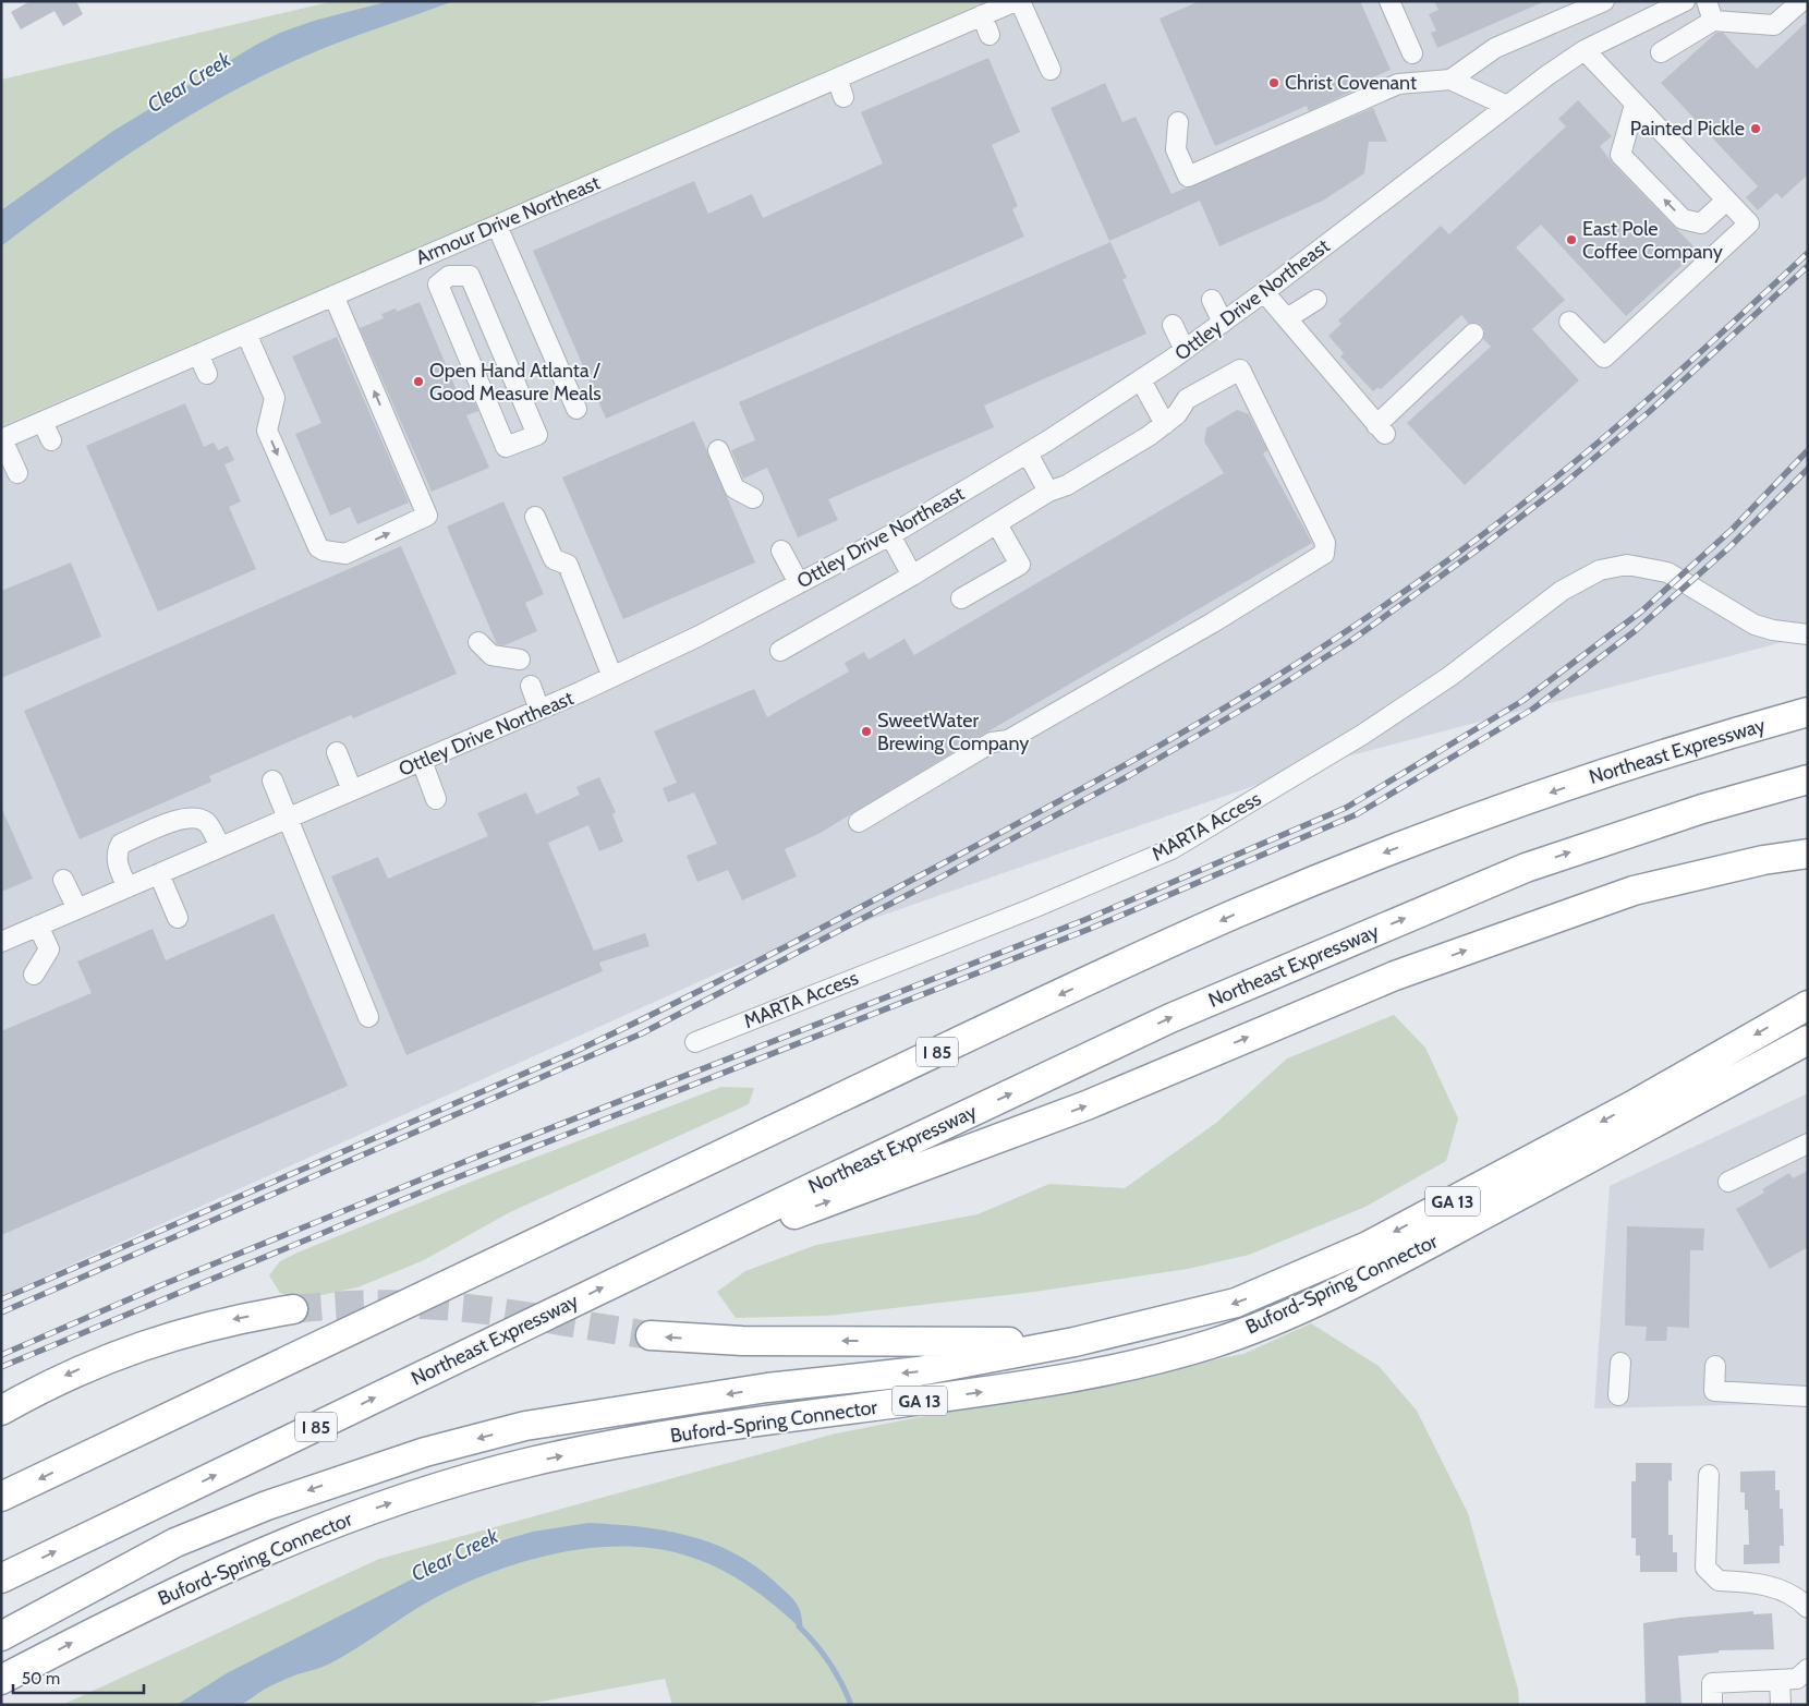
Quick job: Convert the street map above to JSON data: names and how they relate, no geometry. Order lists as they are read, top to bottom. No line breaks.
{"streets":{"highway":["Northeast Expressway","I 85","GA 13","Buford-Spring Connector"],"street":["Armour Drive Northeast","Ottley Drive Northeast","MARTA Access"]},"water":["Clear Creek"],"places":["Christ Covenant","Painted Pickle","East Pole Coffee Company","Open Hand Atlanta / Good Measure Meals","SweetWater Brewing Company"],"scale_bar":"50 m"}
